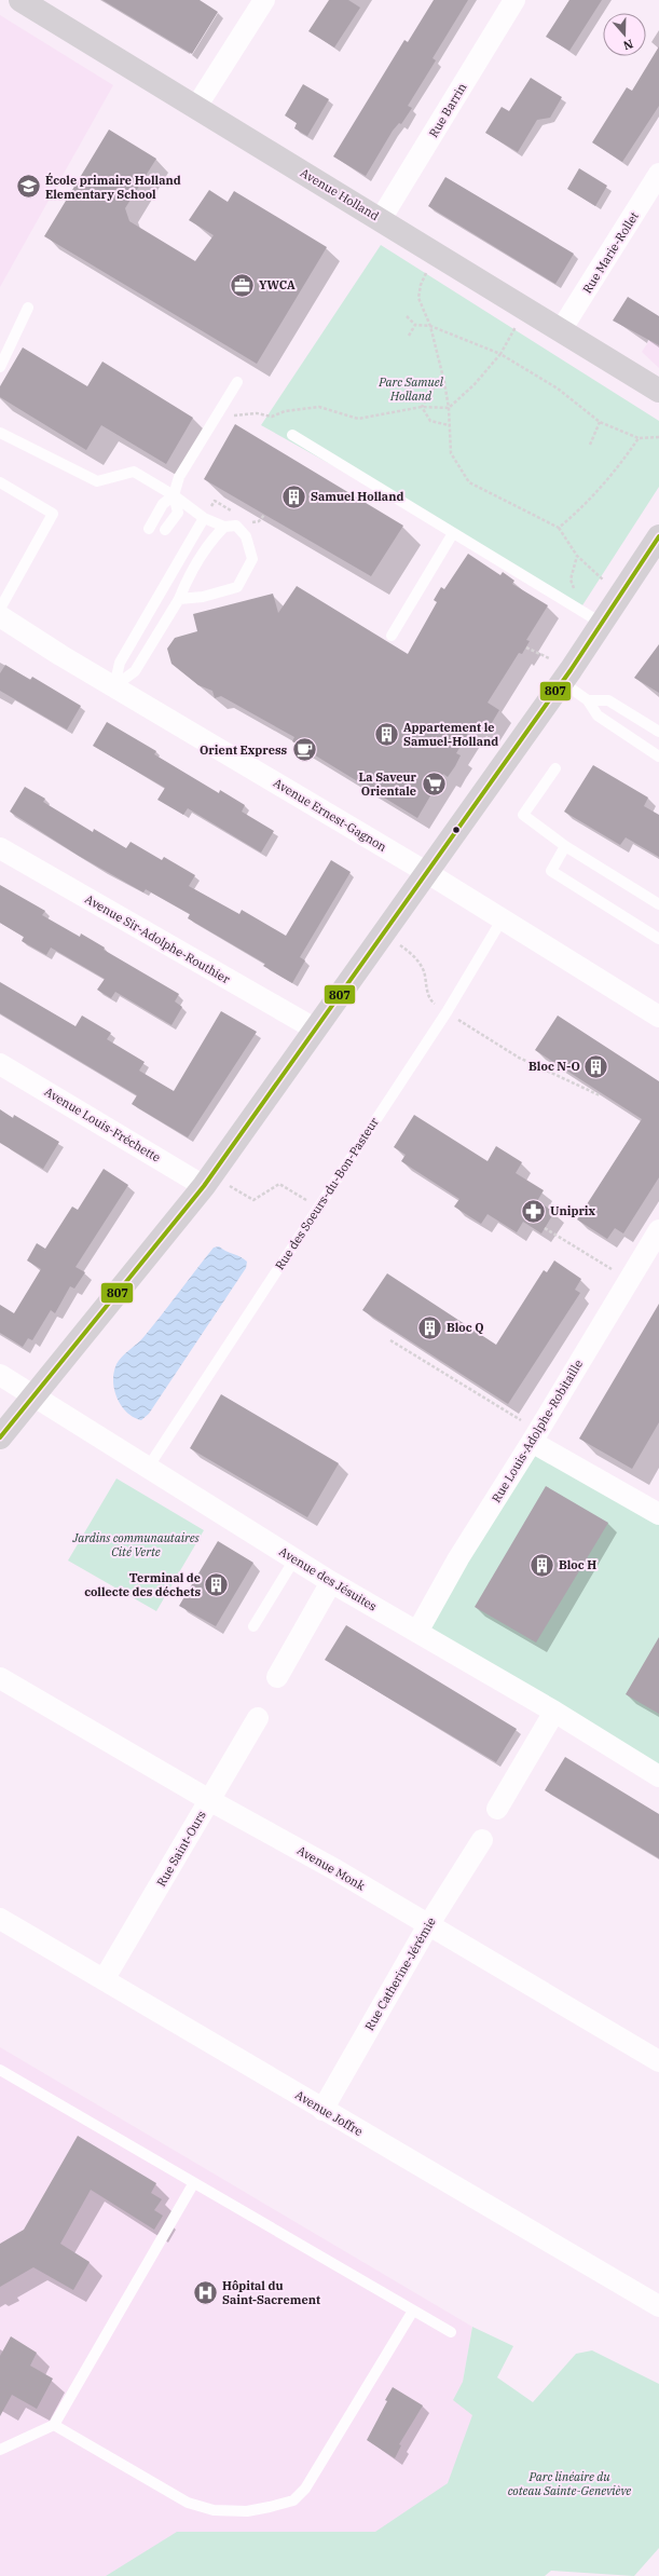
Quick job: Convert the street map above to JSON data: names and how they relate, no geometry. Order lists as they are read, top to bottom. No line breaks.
{"streets":{"main road":["Avenue Holland"],"street":["Rue Barrin","Rue Marie-Rollet","Avenue Ernest-Gagnon","Avenue Sir-Adolphe-Routhier","Avenue Louis-Fréchette","Rue Louis-Adolphe-Robitaille","Avenue des Jésuites","Rue Saint-Ours","Avenue Monk","Rue Catherine-Jérémie","Avenue Joffre"],"lane":["Rue des Soeurs-du-Bon-Pasteur"]},"crossings":[["Rue Barrin","Avenue Holland"],["Avenue Holland","Rue Marie-Rollet"],["Avenue Ernest-Gagnon","Rue des Soeurs-du-Bon-Pasteur"],["Rue des Soeurs-du-Bon-Pasteur","Avenue des Jésuites"],["Rue Louis-Adolphe-Robitaille","Avenue des Jésuites"],["Rue Saint-Ours","Avenue Monk"],["Rue Saint-Ours","Avenue Joffre"],["Avenue Monk","Rue Catherine-Jérémie"],["Rue Catherine-Jérémie","Avenue Joffre"]],"parks":["Parc Samuel Holland","Jardins communautaires Cité Verte","Parc linéaire du coteau Sainte-Geneviève"],"places":{"school or university":["École primaire Holland Elementary School"],"office":["YWCA"],"building":["Samuel Holland","Appartement le Samuel-Holland","Bloc N-O","Bloc Q","Bloc H","Terminal de collecte des déchets"],"cafe":["Orient Express"],"supermarket":["La Saveur Orientale"],"pharmacy":["Uniprix"],"hospital":["Hôpital du Saint-Sacrement"]},"lines":["transit line 807"],"north":"bottom"}
